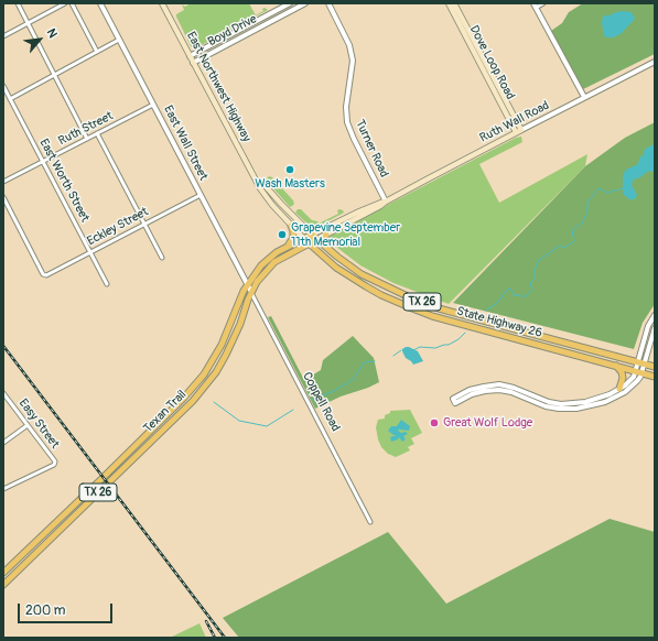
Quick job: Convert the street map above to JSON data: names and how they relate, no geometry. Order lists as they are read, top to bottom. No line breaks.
{"streets":{"main road":["Dove Loop Road","East Northwest Highway","Ruth Wall Road","TX 26","State Highway 26","Texan Trail"],"street":["Boyd Drive","Ruth Street","East Wall Street","Turner Road","East Worth Street","Eckley Street","Coppell Road","Easy Street"]},"crossings":[["Boyd Drive","East Northwest Highway"],["Dove Loop Road","Ruth Wall Road"],["East Northwest Highway","Ruth Wall Road"],["East Northwest Highway","State Highway 26"],["East Northwest Highway","Texan Trail"],["Ruth Wall Road","Turner Road"],["Ruth Wall Road","State Highway 26"],["Ruth Wall Road","Texan Trail"],["Ruth Street","East Wall Street"],["Ruth Street","East Worth Street"],["East Wall Street","Eckley Street"],["East Wall Street","Coppell Road"],["East Wall Street","Texan Trail"],["East Worth Street","Eckley Street"],["TX 26","State Highway 26"],["TX 26","Texan Trail"],["State Highway 26","Texan Trail"],["Coppell Road","Texan Trail"]],"places":["Wash Masters","Grapevine September 11th Memorial","Great Wolf Lodge"],"scale_bar":"200 m","north":"top right"}
